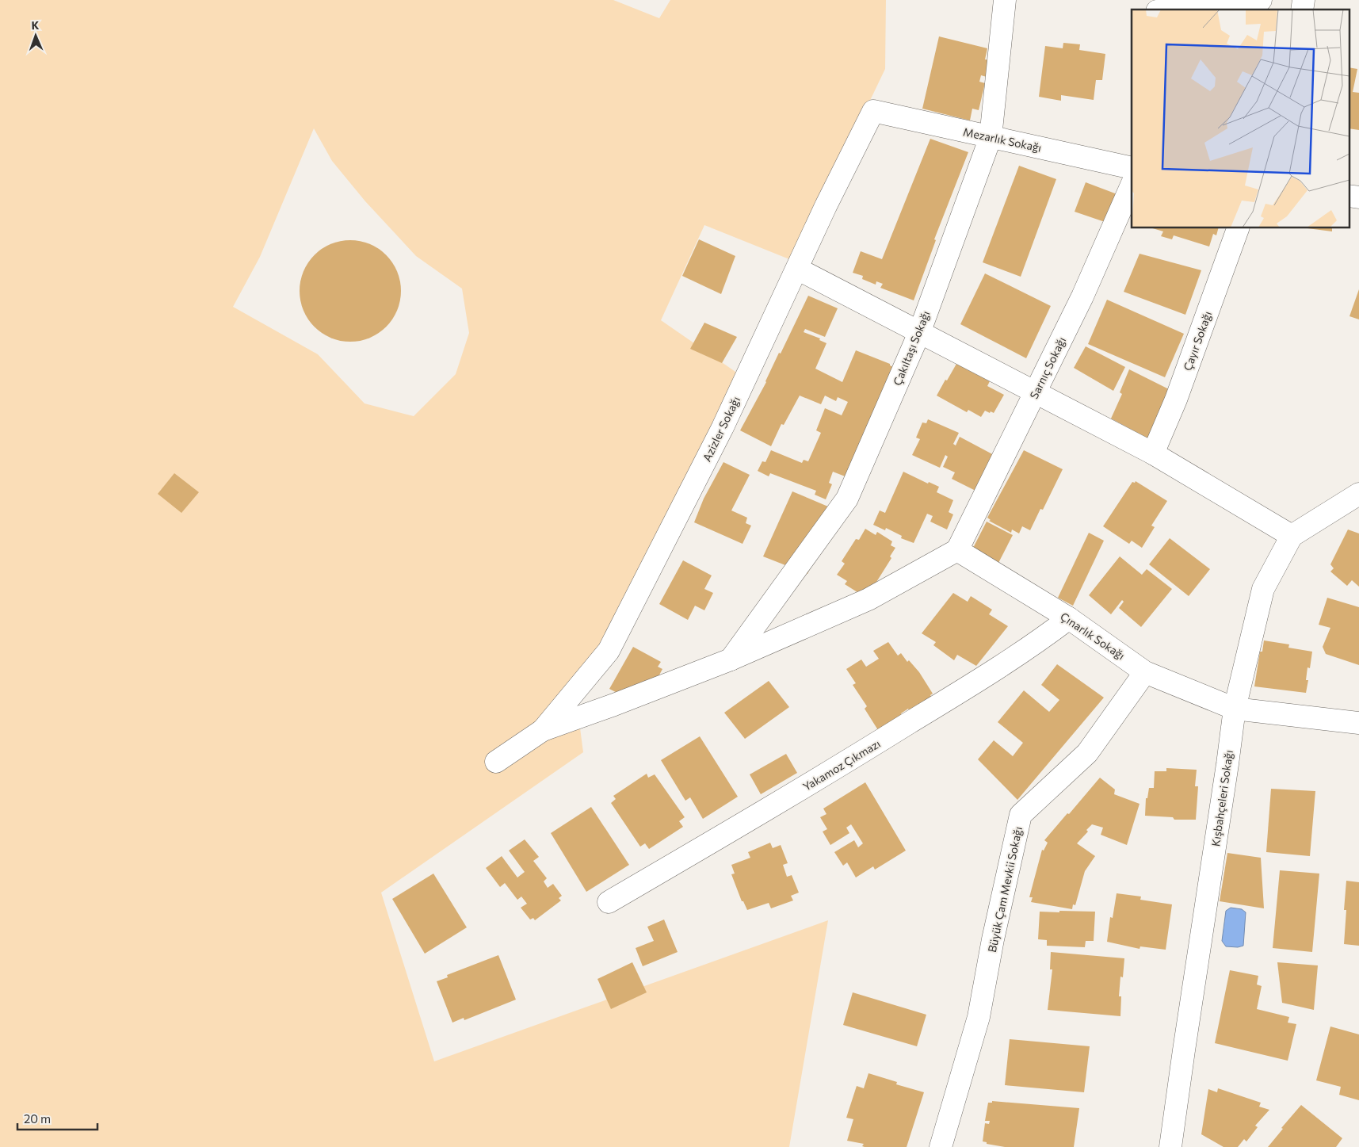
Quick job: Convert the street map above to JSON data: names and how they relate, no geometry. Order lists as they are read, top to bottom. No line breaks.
{"streets":{"street":["Mezarlık Sokağı","Çayır Sokağı","Çakıltaşı Sokağı","Sarnıç Sokağı","Azizler Sokağı","Çınarlık Sokağı","Yakamoz Çıkmazı","Kışbahçeleri Sokağı","Büyük Çam Mevkii Sokağı"]},"crossings":[["Mezarlık Sokağı","Çakıltaşı Sokağı"],["Mezarlık Sokağı","Azizler Sokağı"],["Çakıltaşı Sokağı","Azizler Sokağı"],["Sarnıç Sokağı","Azizler Sokağı"],["Sarnıç Sokağı","Çınarlık Sokağı"],["Azizler Sokağı","Çınarlık Sokağı"],["Çınarlık Sokağı","Yakamoz Çıkmazı"],["Çınarlık Sokağı","Kışbahçeleri Sokağı"],["Çınarlık Sokağı","Büyük Çam Mevkii Sokağı"]],"scale_bar":"20 m","north":"top"}
